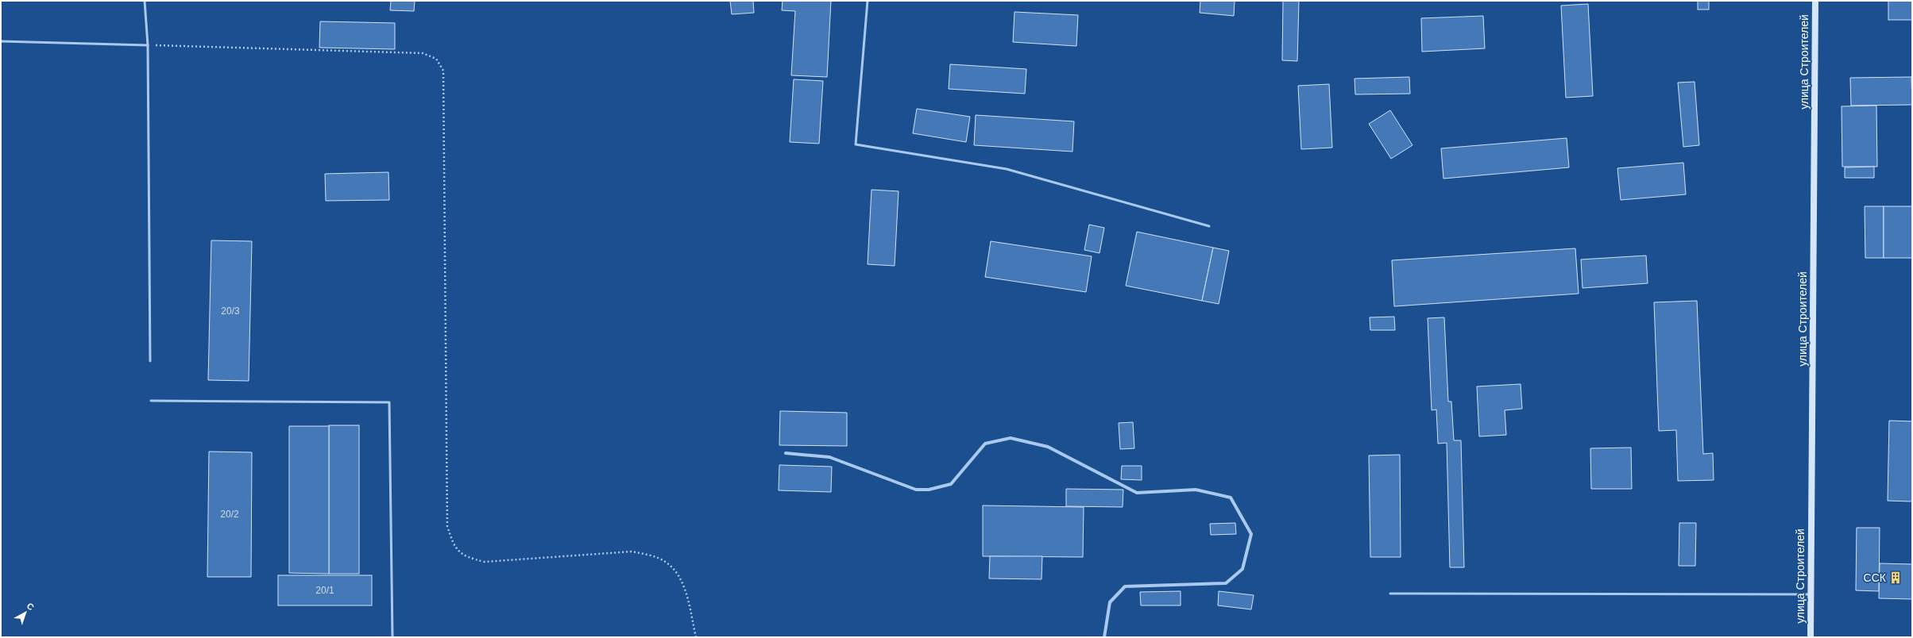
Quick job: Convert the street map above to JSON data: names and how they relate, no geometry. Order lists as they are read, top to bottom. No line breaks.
{"streets":{"main road":["улица Строителей"]},"places":{"building":["ССК"]},"house_numbers":["20/3","20/2","20/1"],"north":"top right"}
